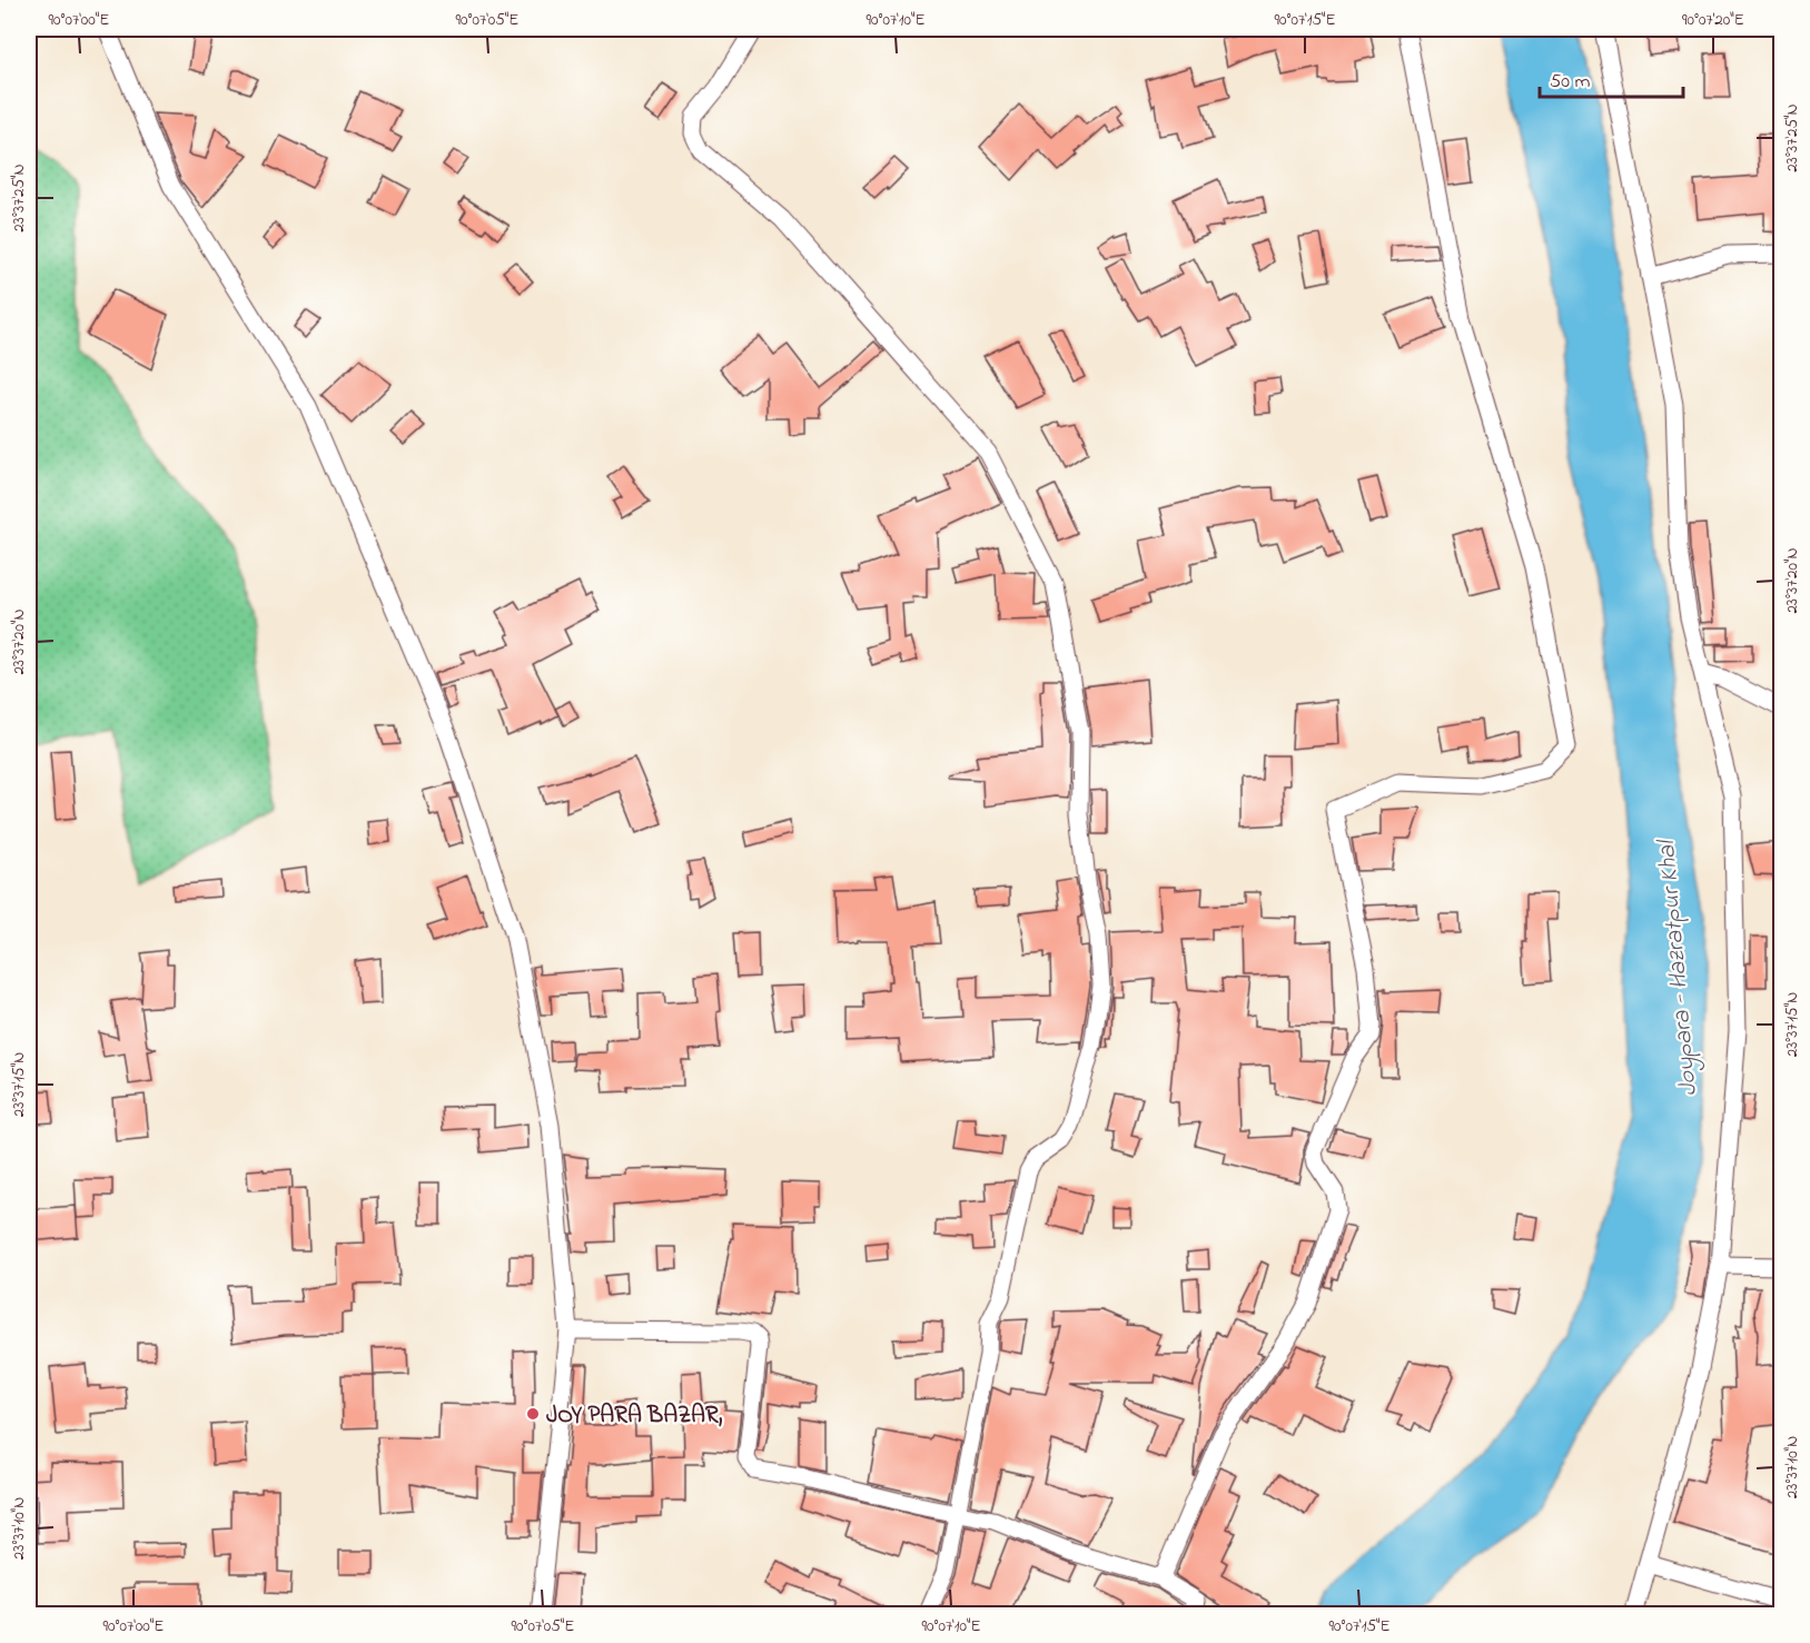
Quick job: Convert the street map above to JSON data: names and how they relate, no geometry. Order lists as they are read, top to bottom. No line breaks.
{"water":["Joypara - Hazratpur Khal"],"places":["JOY PARA BAZAR,"],"scale_bar":"50 m","coordinates":["90°07'00\"E","90°07'05\"E","90°07'10\"E","90°07'15\"E","90°07'20\"E","23°37'25\"N","23°37'20\"N","23°37'15\"N","23°37'10\"N"]}
